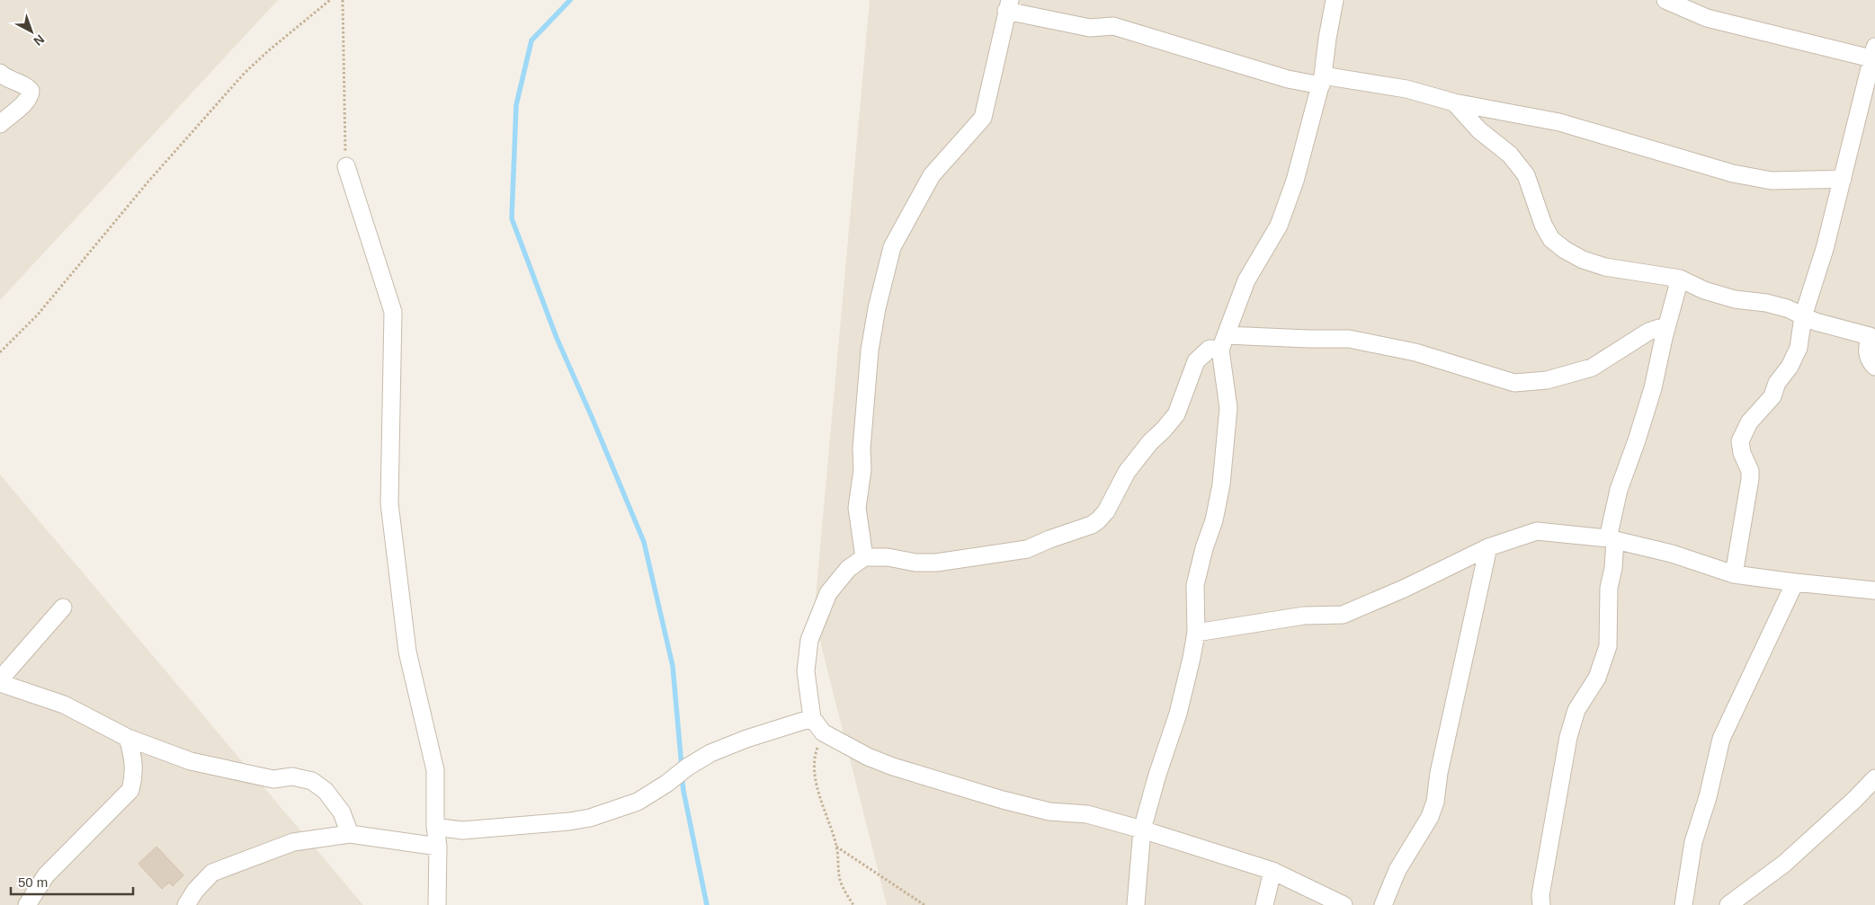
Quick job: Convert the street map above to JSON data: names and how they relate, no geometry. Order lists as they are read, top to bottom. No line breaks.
{"scale_bar":"50 m","north":"bottom right"}
